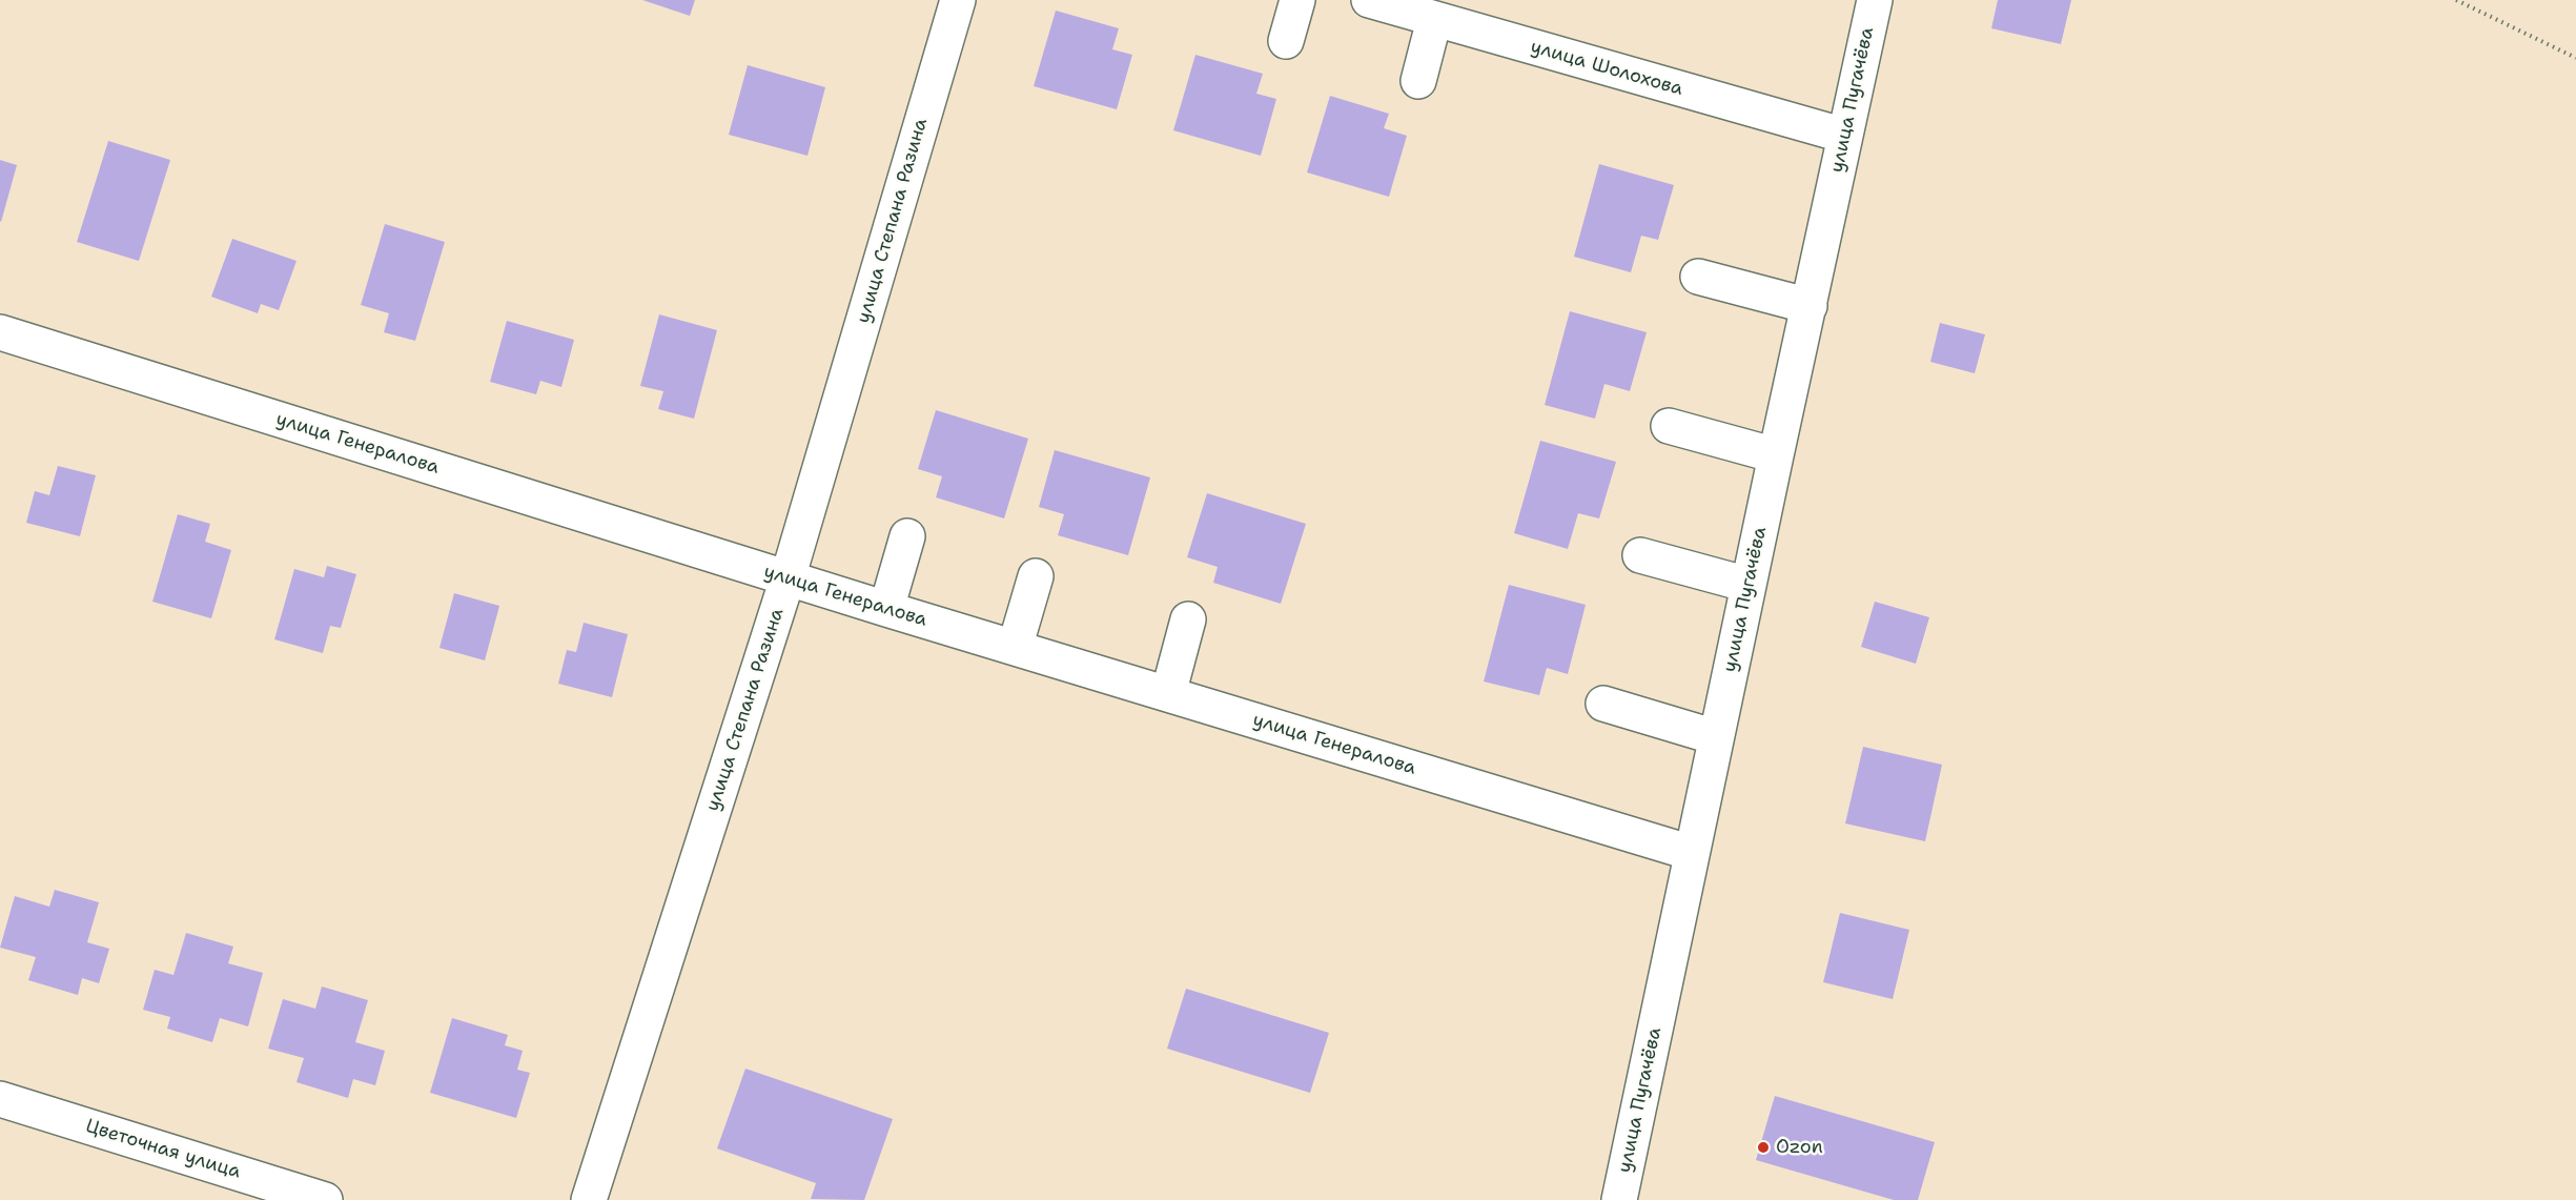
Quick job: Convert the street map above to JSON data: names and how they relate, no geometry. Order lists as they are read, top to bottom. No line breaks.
{"streets":{"street":["улица Шолохова","улица Пугачёва","улица Степана Разина","улица Генералова","Цветочная улица"]},"crossings":[["улица Шолохова","улица Пугачёва"],["улица Пугачёва","улица Генералова"],["улица Степана Разина","улица Генералова"]],"places":["Ozon"]}
